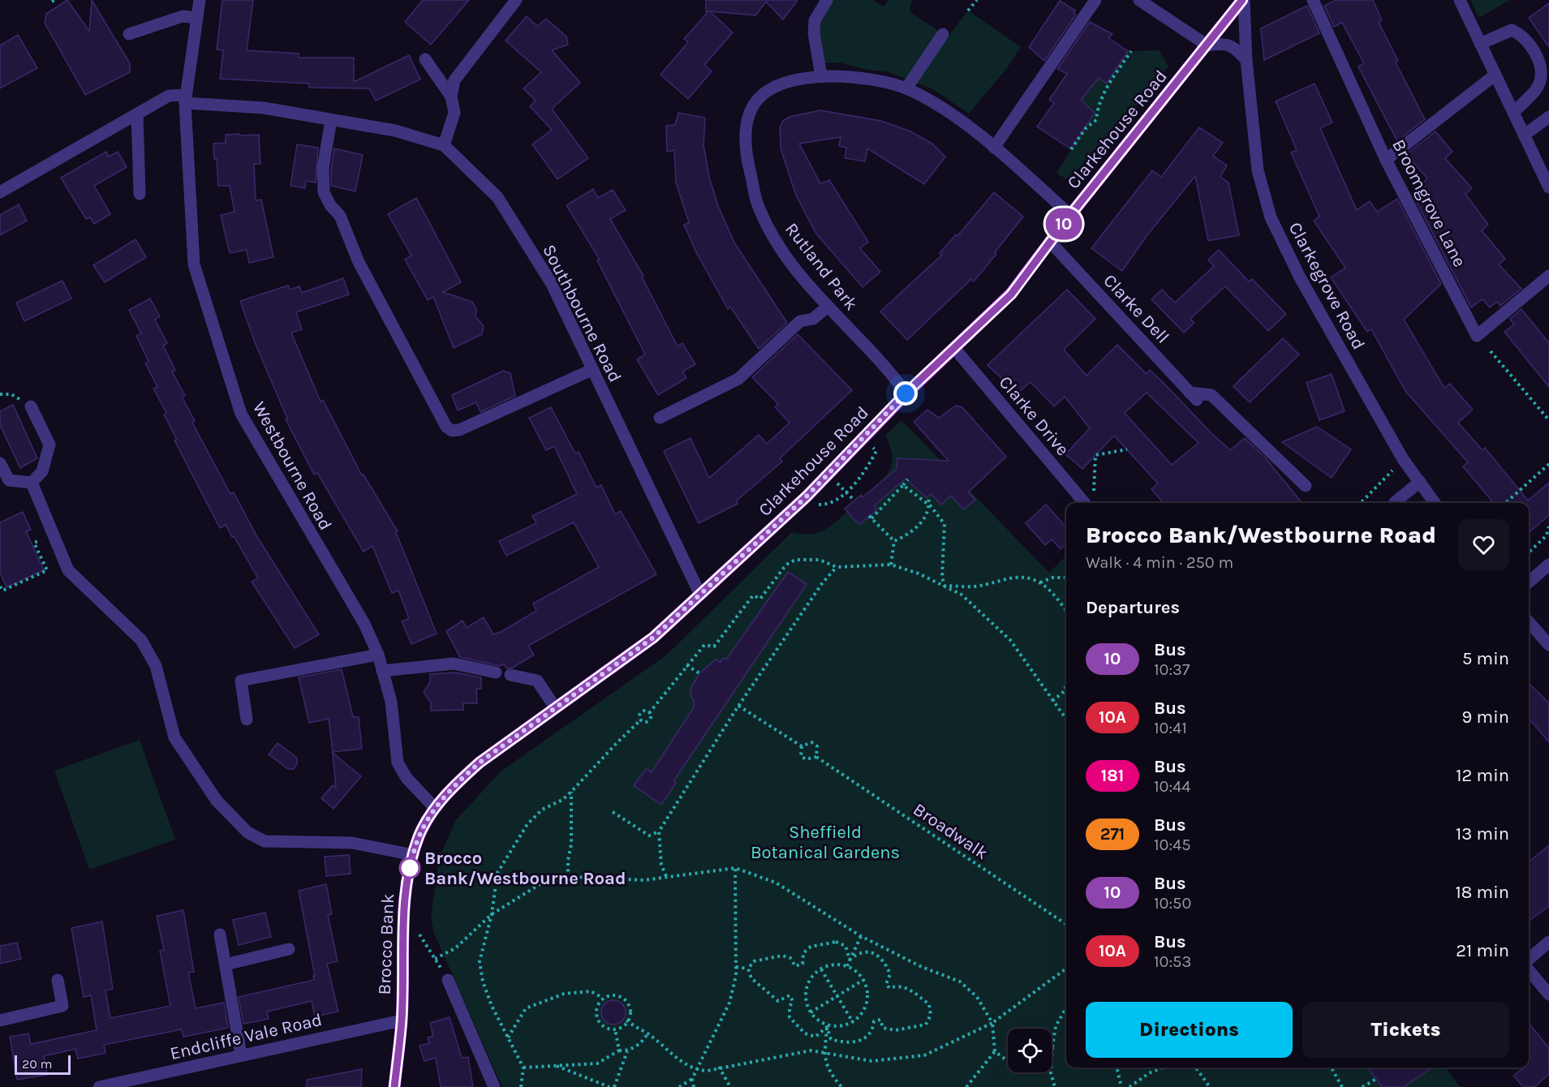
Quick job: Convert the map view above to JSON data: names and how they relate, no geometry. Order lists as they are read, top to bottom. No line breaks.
{"streets":{"main road":["Clarkehouse Road","Brocco Bank"],"street":["Broomgrove Lane","Rutland Park","Clarkegrove Road","Clarke Dell","Southbourne Road","Clarke Drive","Westbourne Road","Endcliffe Vale Road"],"path":["Broadwalk"]},"crossings":[["Clarkehouse Road","Rutland Park"],["Clarkehouse Road","Clarkegrove Road"],["Clarkehouse Road","Clarke Dell"],["Clarkehouse Road","Southbourne Road"],["Clarkehouse Road","Clarke Drive"],["Clarkehouse Road","Westbourne Road"],["Clarkehouse Road","Brocco Bank"],["Southbourne Road","Westbourne Road"],["Westbourne Road","Brocco Bank"],["Brocco Bank","Endcliffe Vale Road"]],"parks":["Sheffield Botanical Gardens"],"places":["Brocco Bank/Westbourne Road"],"lines":["bus line 10"],"scale_bar":"20 m","page":{"on_map":"10","heading":[["Brocco Bank/Westbourne Road","Walk · 4 min · 250 m"],"Departures"],"list":[{"mark":"10","name":"Bus","note":"10:37","value":"5 min"},{"mark":"10A","name":"Bus","note":"10:41","value":"9 min"},{"mark":"181","name":"Bus","note":"10:44","value":"12 min"},{"mark":"271","name":"Bus","note":"10:45","value":"13 min"},{"mark":"10","name":"Bus","note":"10:50","value":"18 min"},{"mark":"10A","name":"Bus","note":"10:53","value":"21 min"}],"buttons":["Directions","Tickets"],"scale":"20 m"}}
